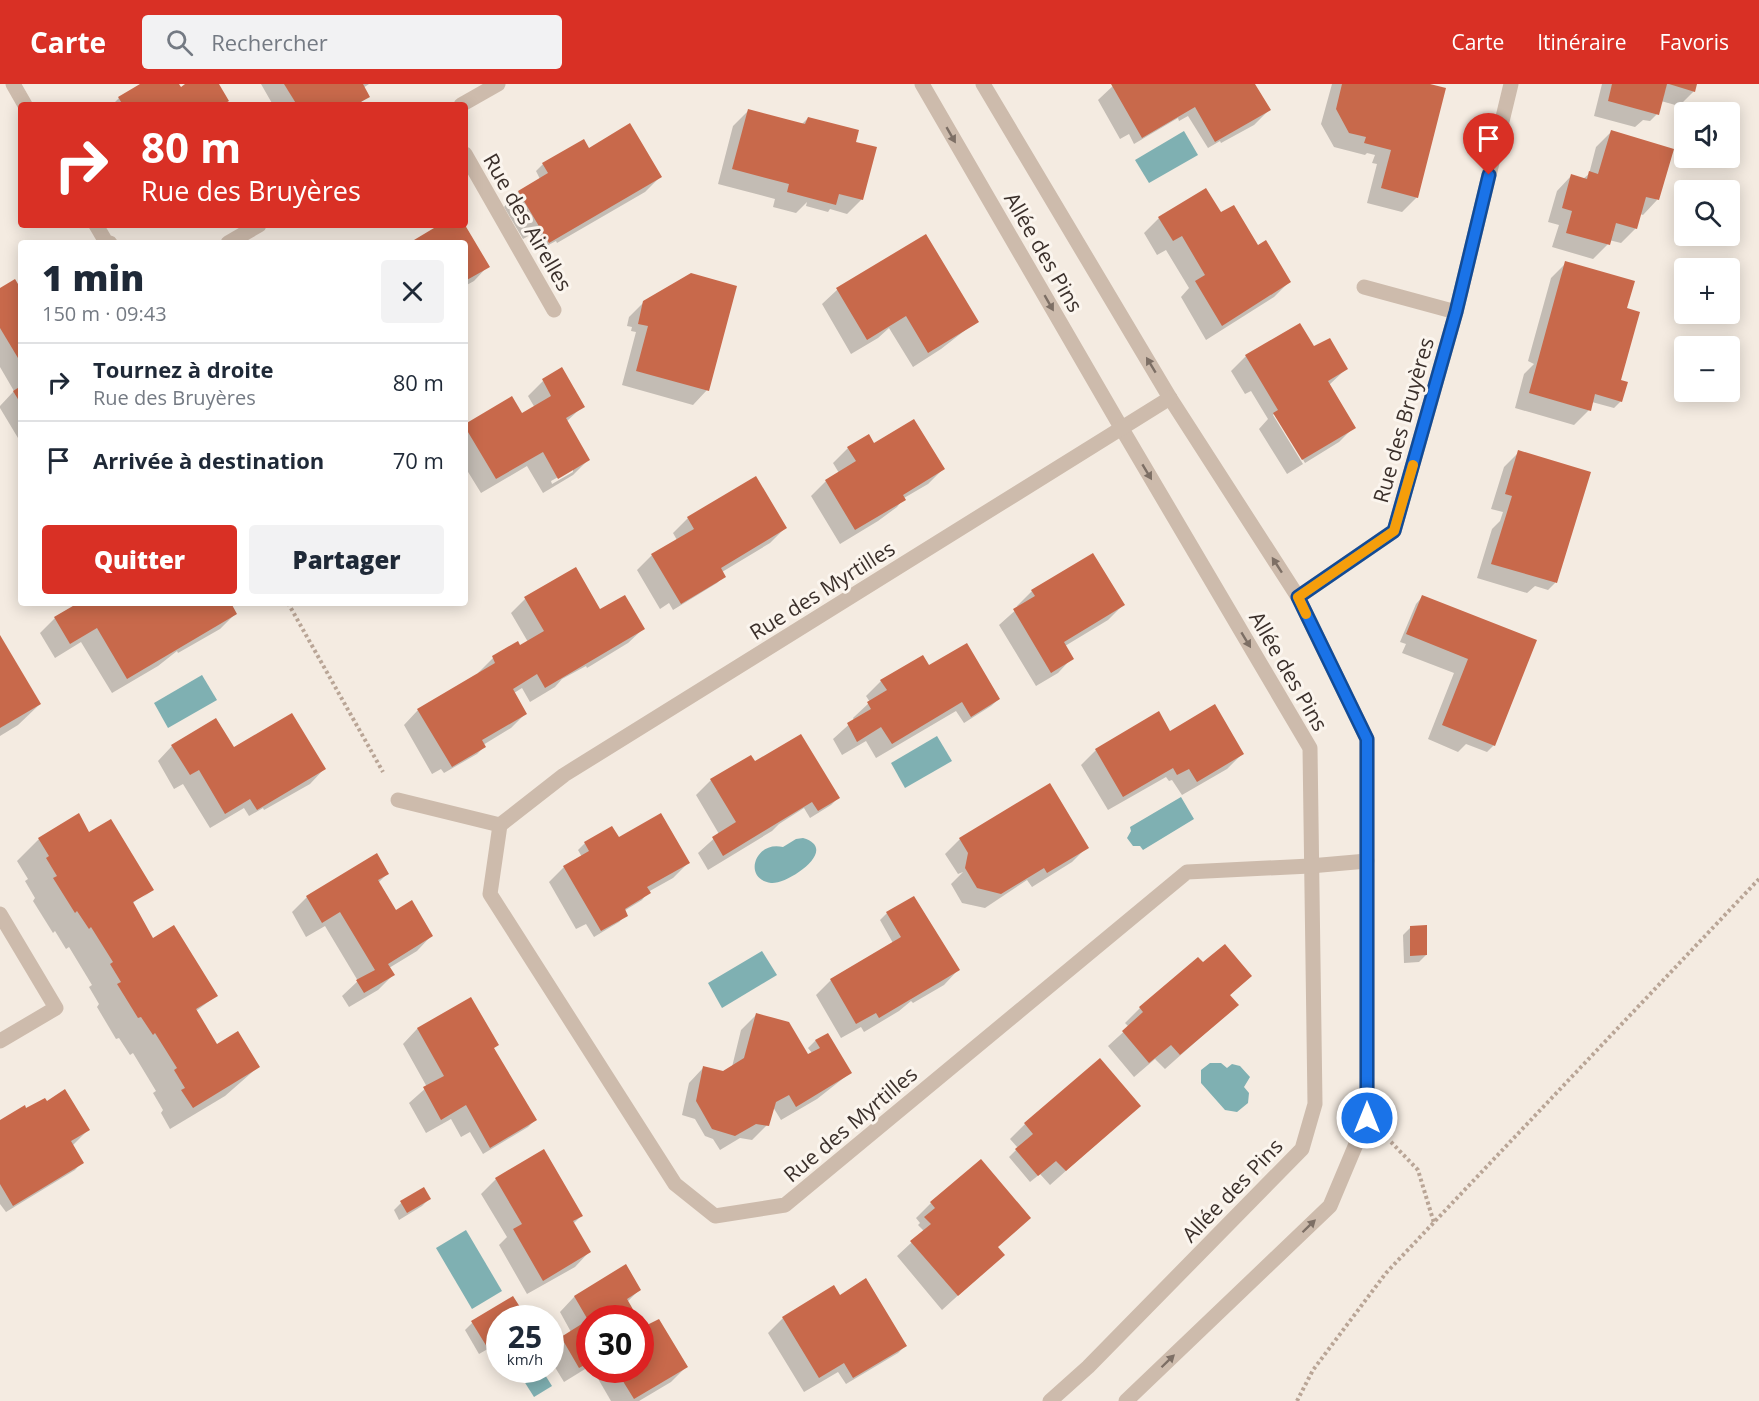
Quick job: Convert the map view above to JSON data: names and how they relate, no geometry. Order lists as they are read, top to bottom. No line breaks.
{"streets":{"street":["Rue des Airelles","Allée des Pins","Rue des Bruyères","Rue des Myrtilles"]},"crossings":[["Allée des Pins","Rue des Bruyères"],["Allée des Pins","Rue des Myrtilles"]],"page":{"header":"Carte","search":"Rechercher","nav":["Carte","Itinéraire","Favoris"],"map_buttons":["+","−"],"turn":["80 m","Rue des Bruyères"],"heading":["1 min","150 m · 09:43"],"list":[{"name":"Tournez à droite","note":"Rue des Bruyères","value":"80 m"},{"name":"Arrivée à destination","value":"70 m"}],"buttons":["Quitter","Partager"],"speed":"25 km/h","limit":"30"}}
